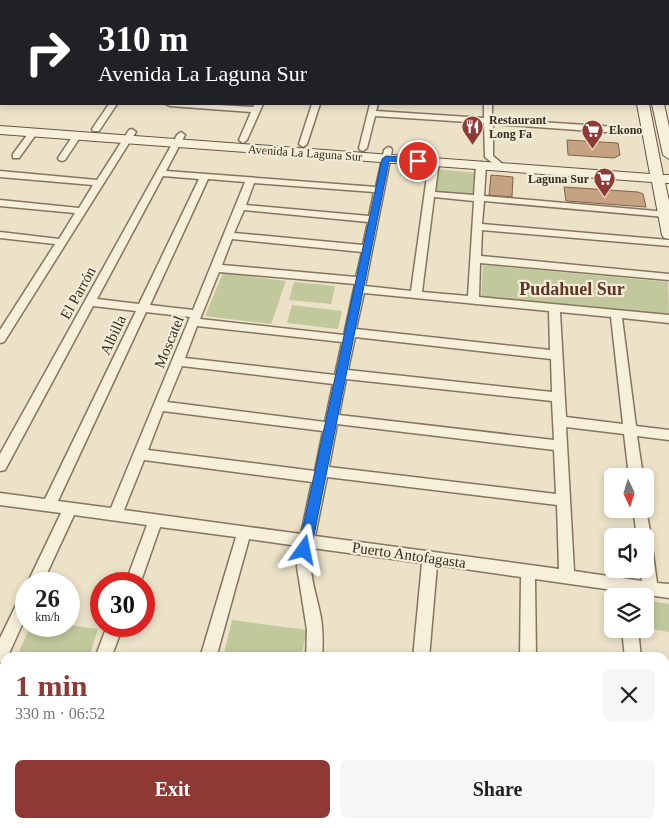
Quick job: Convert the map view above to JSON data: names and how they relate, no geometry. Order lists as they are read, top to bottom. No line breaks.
{"streets":{"street":["Avenida La Laguna Sur","El Parrón","Albilla","Moscatel","Puerto Antofagasta"]},"crossings":[["Avenida La Laguna Sur","El Parrón"],["Albilla","Puerto Antofagasta"],["Moscatel","Puerto Antofagasta"]],"districts":["Pudahuel Sur"],"places":{"restaurant":["Restaurant Long Fa"],"supermarket":["Ekono","Laguna Sur"]},"north":"bottom","page":{"turn":["310 m","Avenida La Laguna Sur"],"speed":"26 km/h","limit":"30","heading":["1 min","330 m · 06:52"],"buttons":["Exit","Share"]}}
